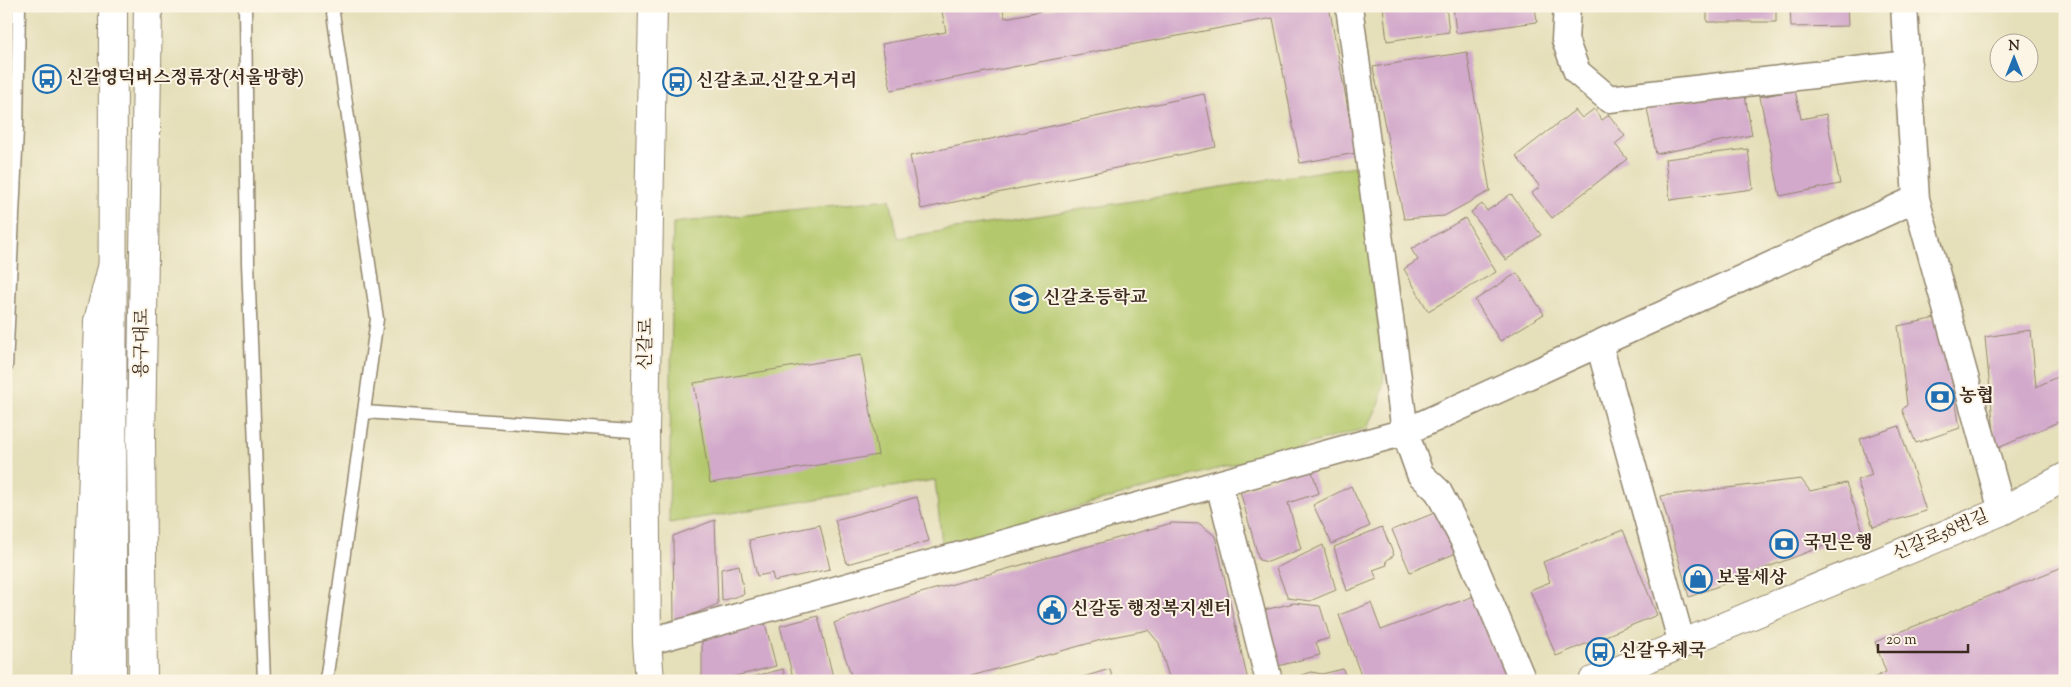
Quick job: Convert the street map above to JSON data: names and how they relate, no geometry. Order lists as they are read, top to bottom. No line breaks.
{"streets":{"main road":["용구대로","신갈로","신갈로58번길"]},"places":{"bus stop":["신갈영덕버스정류장(서울방향)","신갈초교.신갈오거리","신갈우체국"],"school or university":["신갈초등학교"],"bank":["농협","국민은행"],"shop":["보물세상"],"public building":["신갈동 행정복지센터"]},"scale_bar":"20 m","north":"top"}
